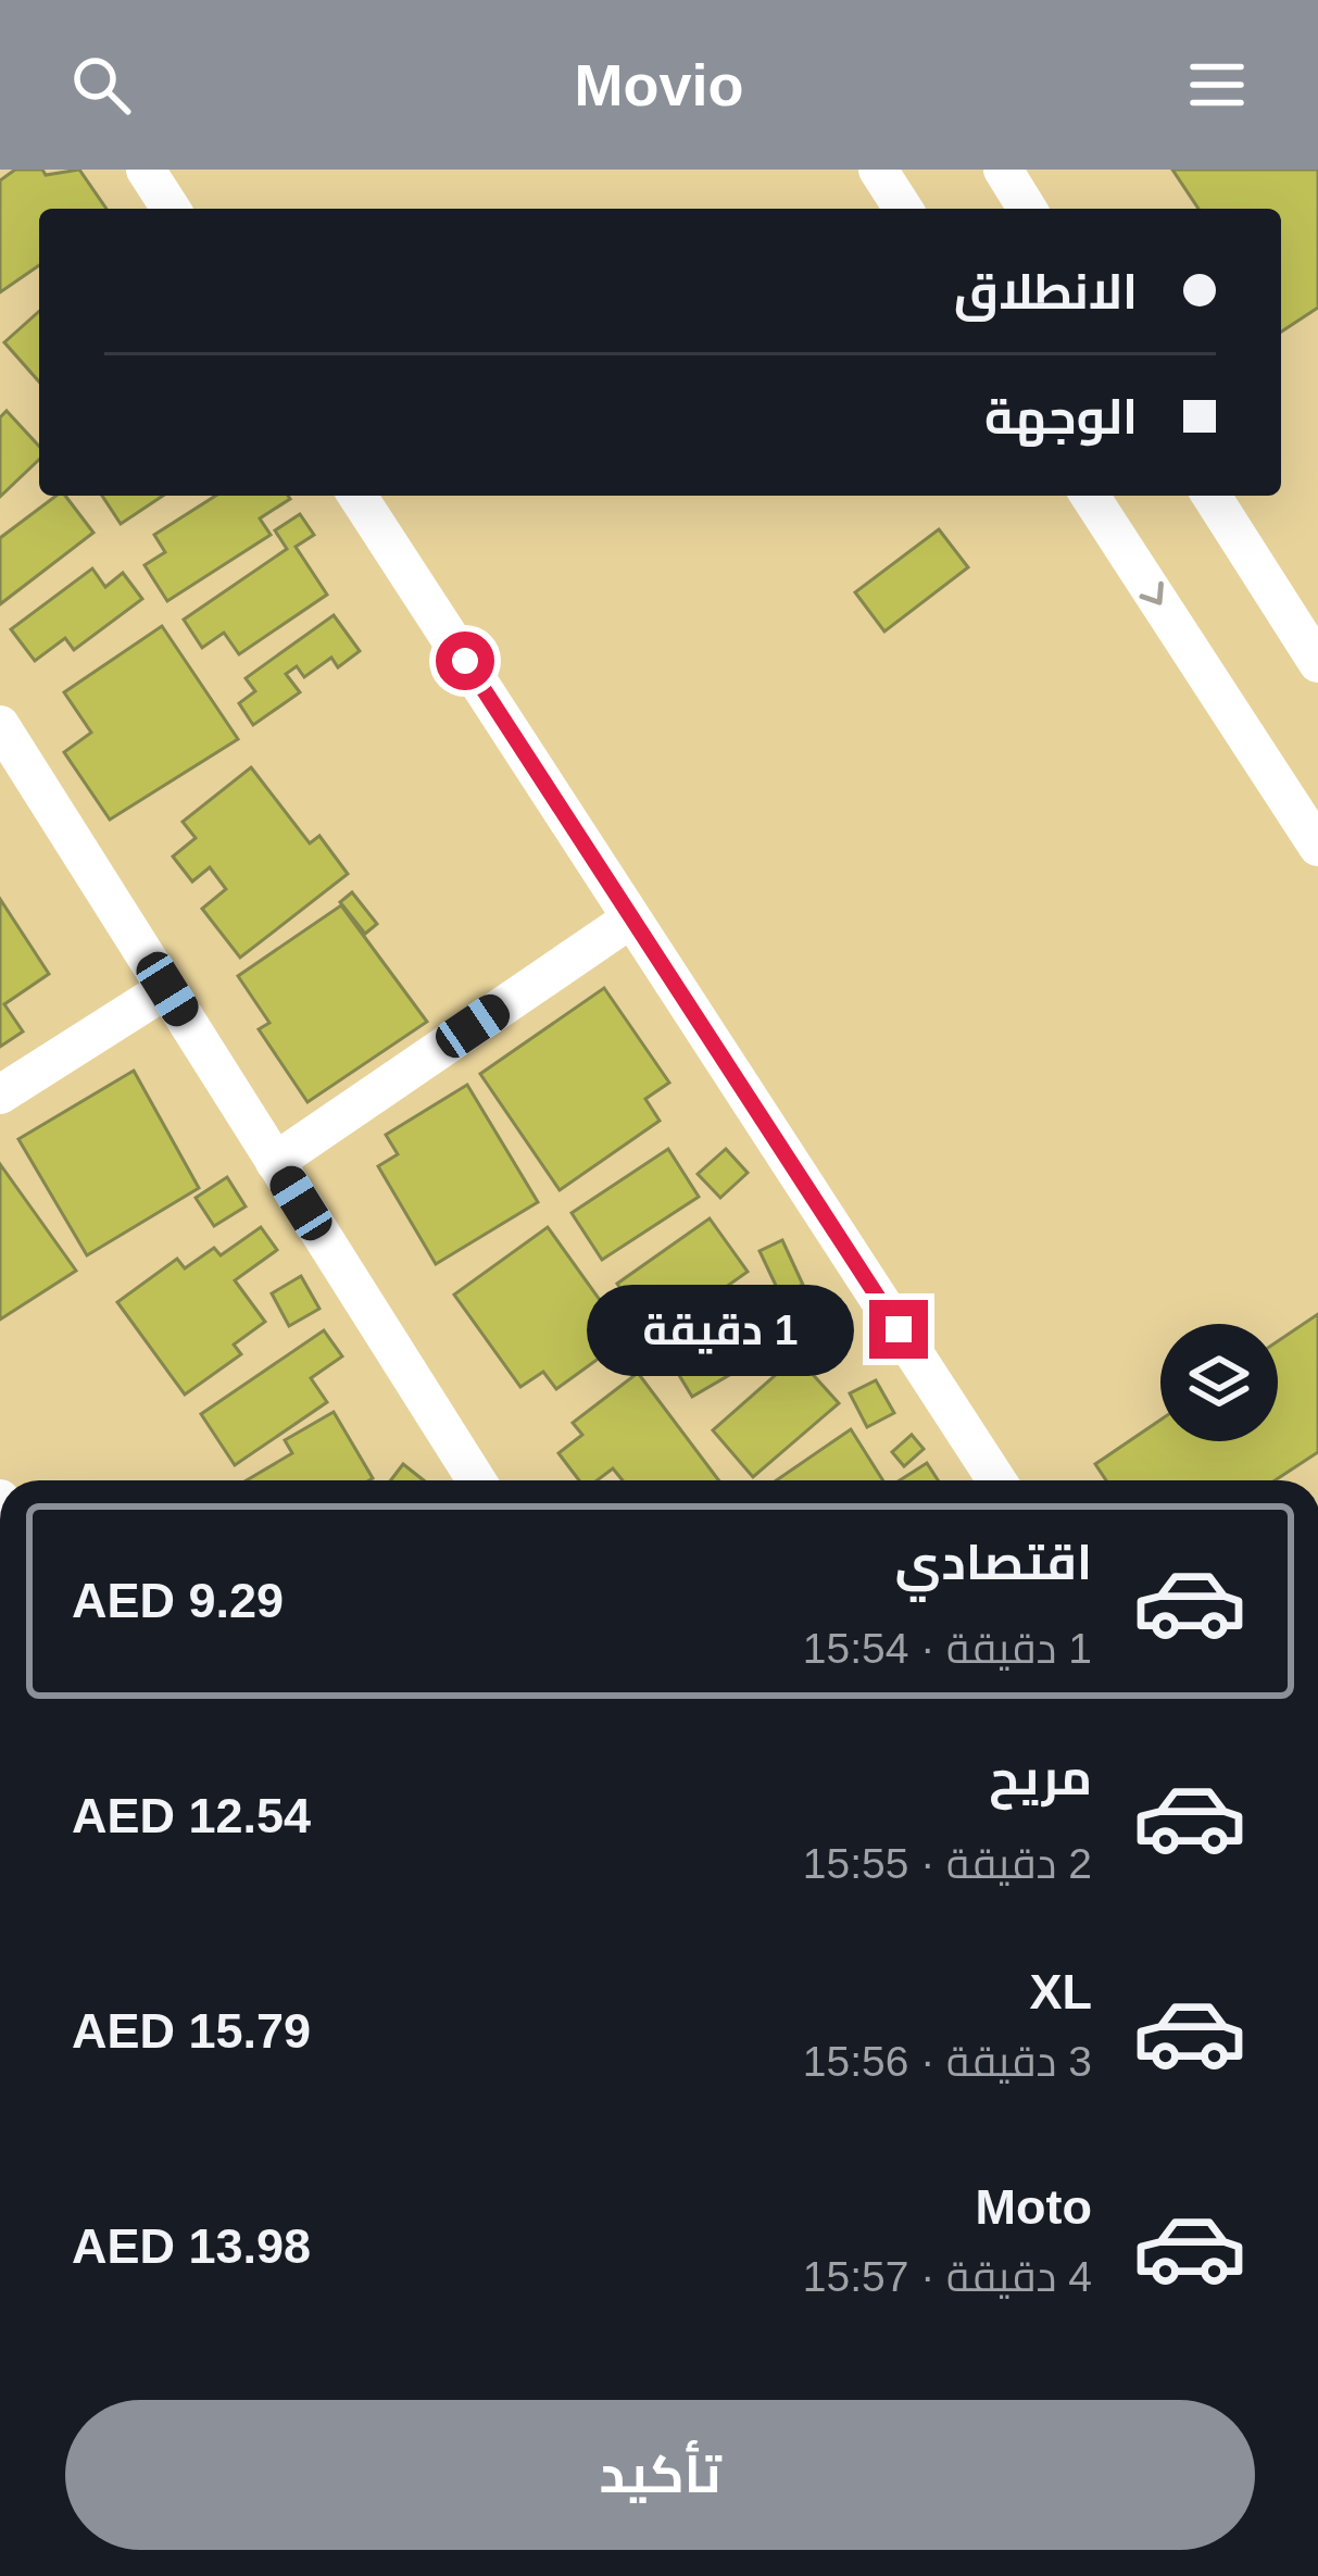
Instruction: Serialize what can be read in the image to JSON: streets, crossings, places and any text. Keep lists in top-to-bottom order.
{
  "page": {
    "header": "Movio",
    "banner": ["الانطلاق", "الوجهة"],
    "bubble": "1 دقيقة",
    "list": [
      {
        "name": "اقتصادي",
        "note": "1 دقيقة · 15:54",
        "value": "AED 9.29"
      },
      {
        "name": "مريح",
        "note": "2 دقيقة · 15:55",
        "value": "AED 12.54"
      },
      {
        "name": "XL",
        "note": "3 دقيقة · 15:56",
        "value": "AED 15.79"
      },
      {
        "name": "Moto",
        "note": "4 دقيقة · 15:57",
        "value": "AED 13.98"
      }
    ],
    "buttons": "تأكيد"
  }
}
